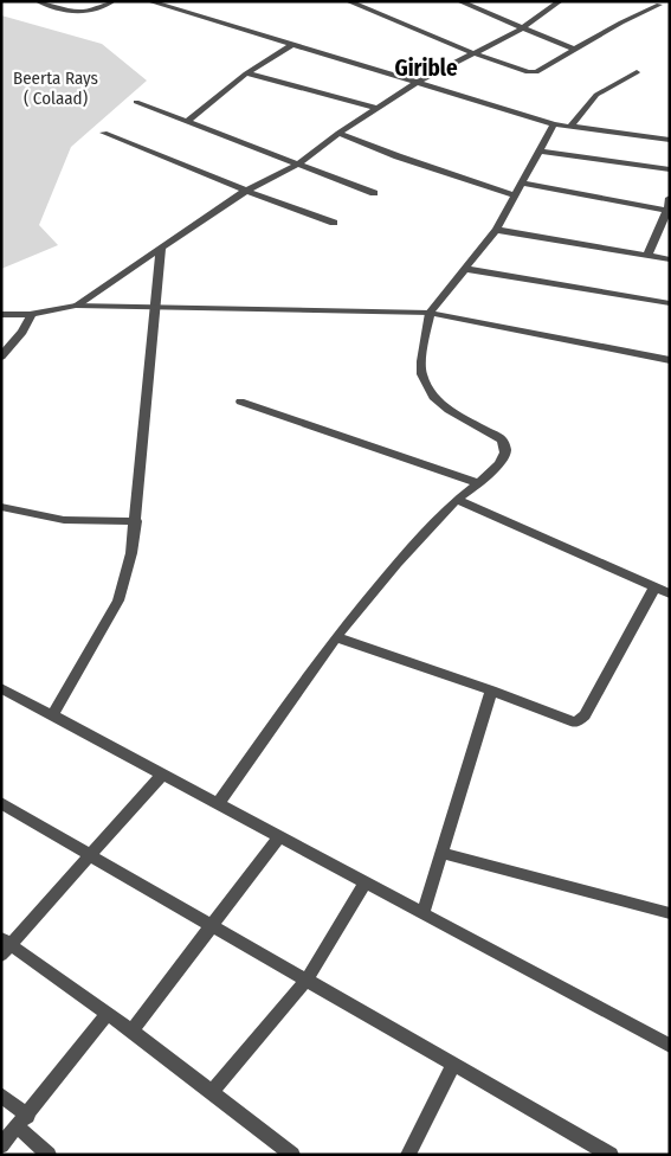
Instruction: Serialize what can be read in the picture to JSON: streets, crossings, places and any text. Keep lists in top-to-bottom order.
{
  "districts": ["Girible"],
  "parks": ["Beerta Rays ( Colaad)"]
}
